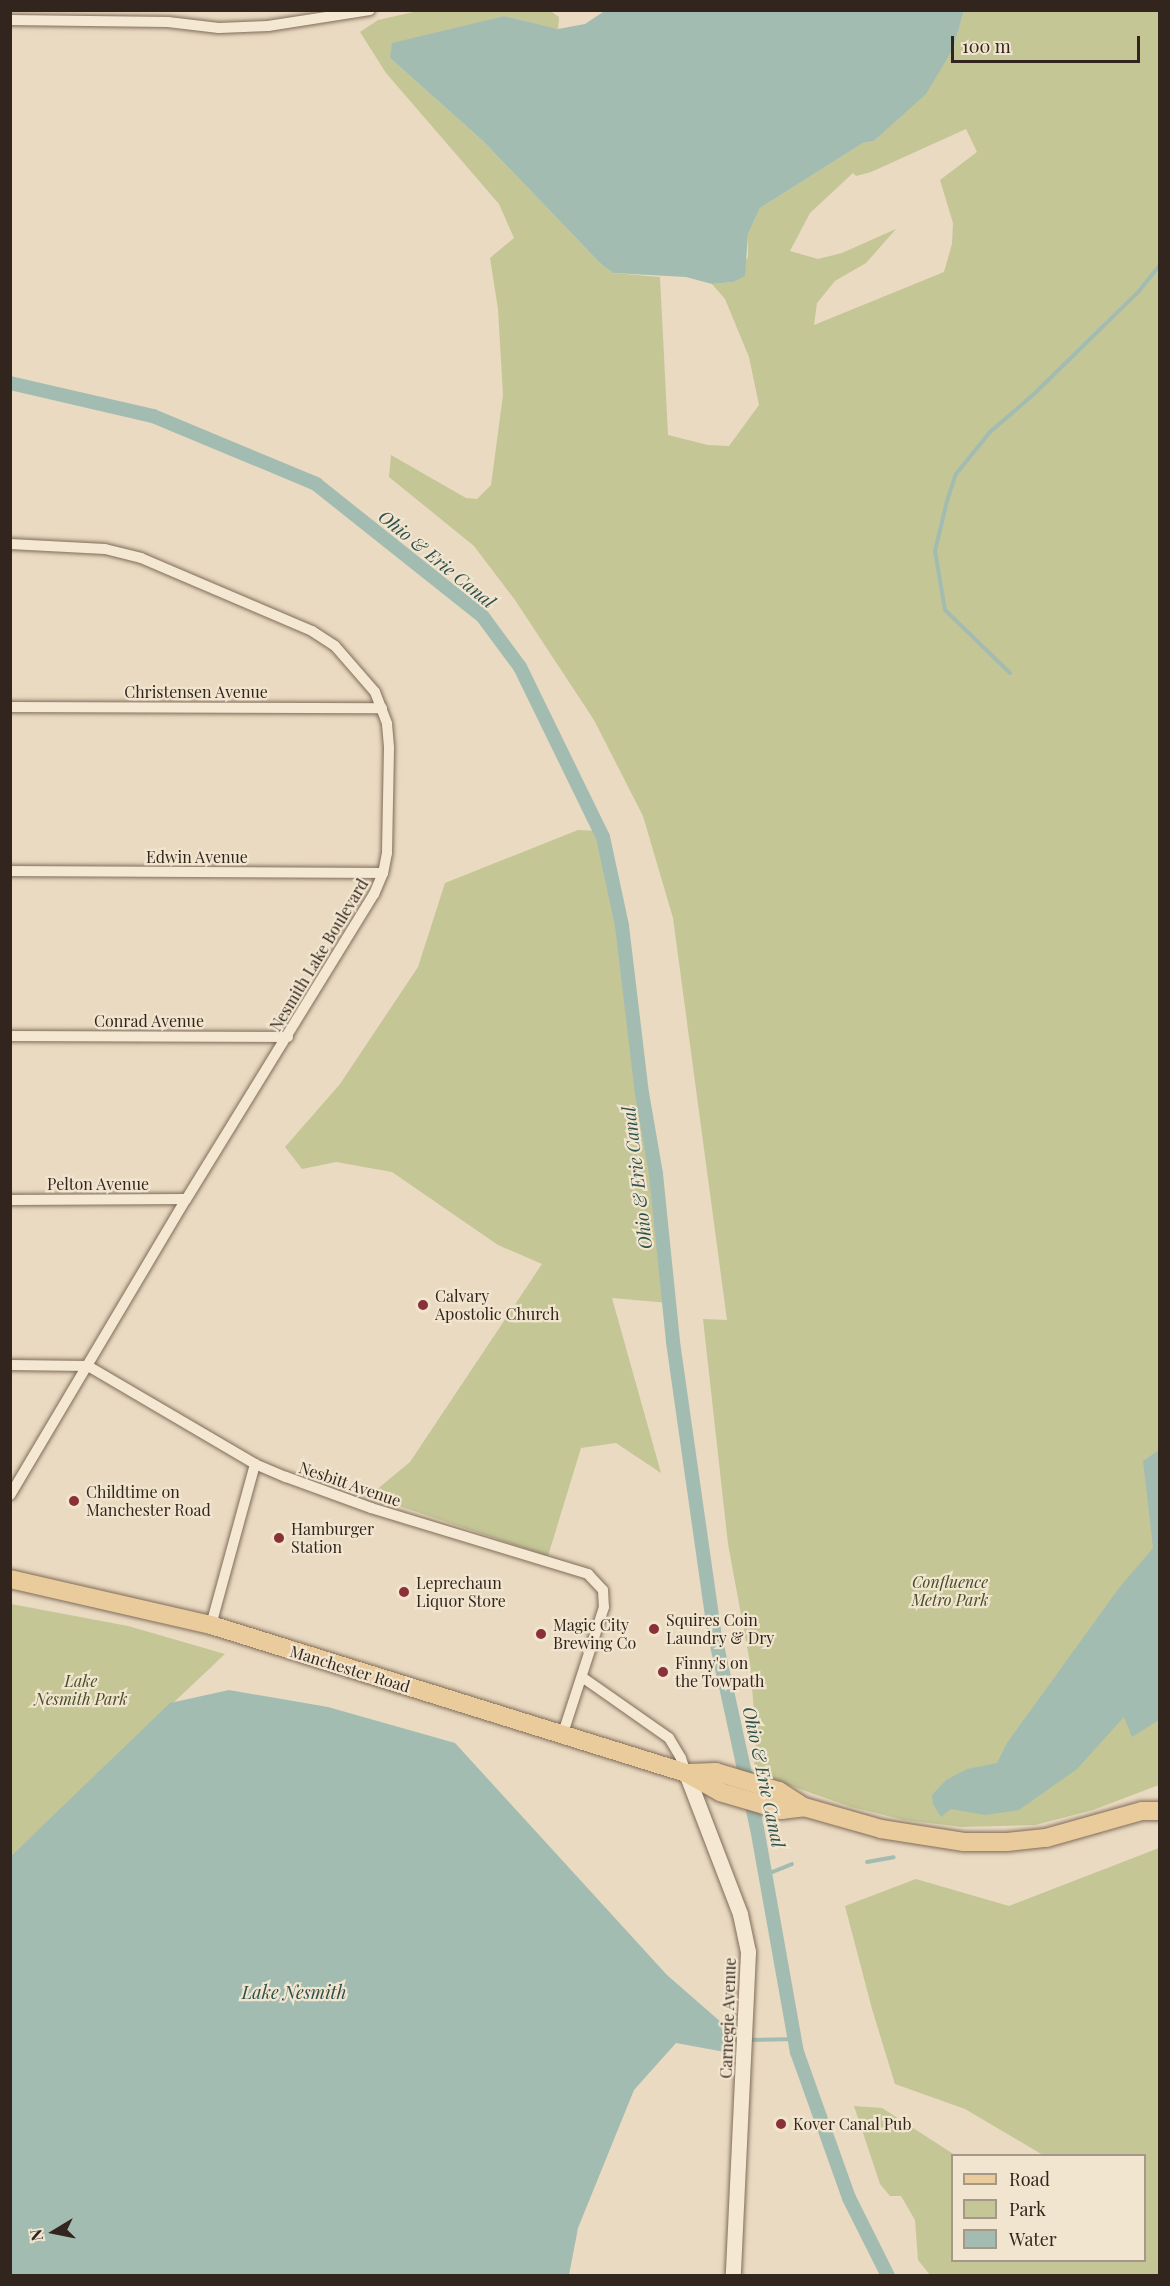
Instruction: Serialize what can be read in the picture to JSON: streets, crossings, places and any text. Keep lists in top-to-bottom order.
{
  "streets": {
    "main road": ["Manchester Road"],
    "street": [
      "Christensen Avenue",
      "Edwin Avenue",
      "Nesmith Lake Boulevard",
      "Conrad Avenue",
      "Pelton Avenue",
      "Nesbitt Avenue",
      "Carnegie Avenue"
    ]
  },
  "crossings": [
    ["Christensen Avenue", "Nesmith Lake Boulevard"],
    ["Edwin Avenue", "Nesmith Lake Boulevard"],
    ["Nesmith Lake Boulevard", "Conrad Avenue"],
    ["Nesmith Lake Boulevard", "Pelton Avenue"],
    ["Nesmith Lake Boulevard", "Nesbitt Avenue"],
    ["Nesbitt Avenue", "Manchester Road"],
    ["Manchester Road", "Carnegie Avenue"]
  ],
  "water": ["Ohio & Erie Canal", "Lake Nesmith"],
  "parks": ["Confluence Metro Park", "Lake Nesmith Park"],
  "places": [
    "Calvary Apostolic Church",
    "Childtime on Manchester Road",
    "Hamburger Station",
    "Leprechaun Liquor Store",
    "Squires Coin Laundry & Dry",
    "Magic City Brewing Co",
    "Finny's on the Towpath",
    "Kover Canal Pub"
  ],
  "legend": ["Road", "Park", "Water"],
  "scale_bar": "100 m",
  "north": "left"
}
